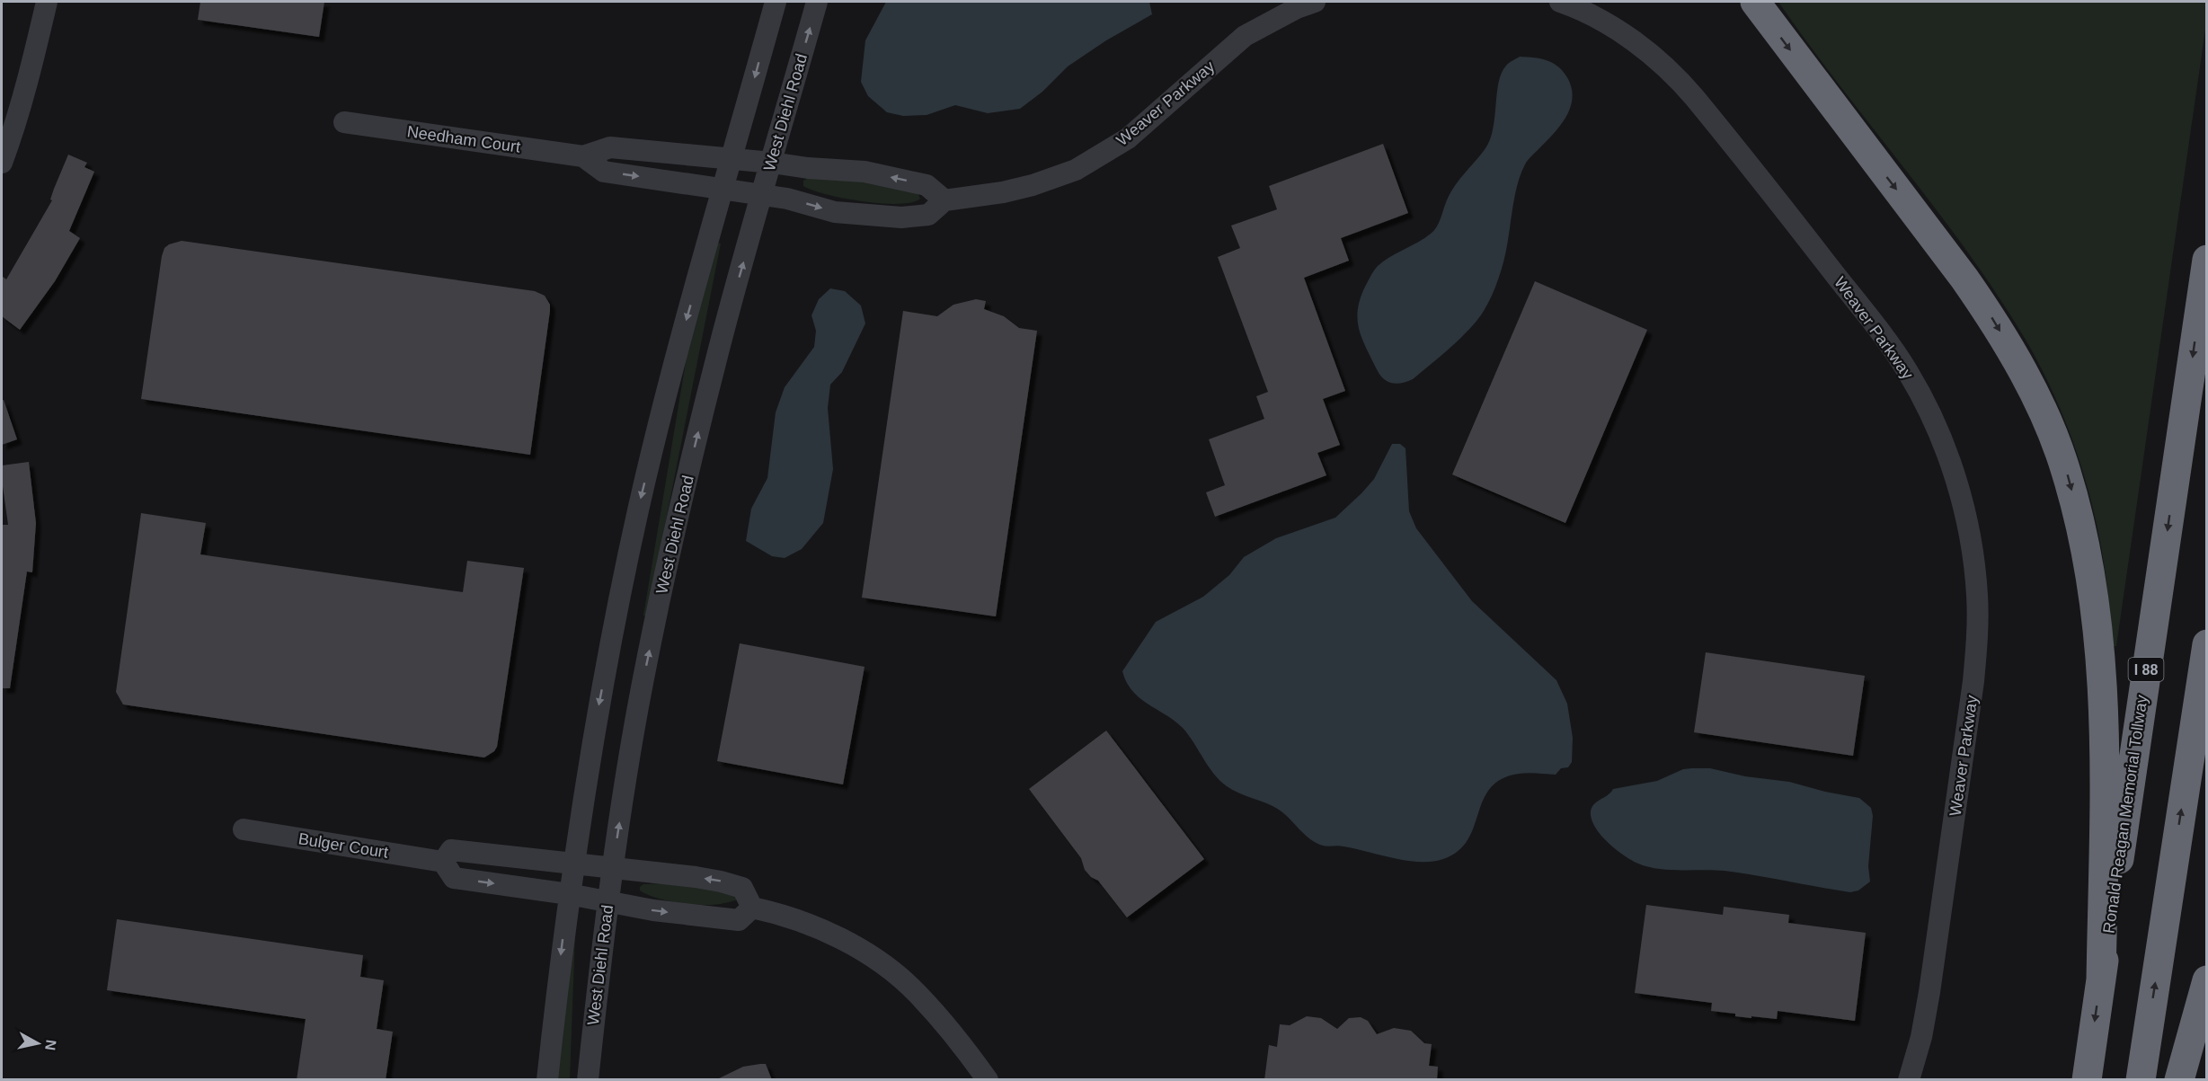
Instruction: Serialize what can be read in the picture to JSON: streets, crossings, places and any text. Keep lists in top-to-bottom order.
{
  "streets": {
    "highway": ["I 88", "Ronald Reagan Memorial Tollway"],
    "street": [
      "Weaver Parkway",
      "West Diehl Road",
      "Needham Court",
      "Bulger Court"
    ]
  },
  "crossings": [
    ["Weaver Parkway", "West Diehl Road"],
    ["Weaver Parkway", "Needham Court"],
    ["West Diehl Road", "Needham Court"]
  ],
  "north": "right"
}
